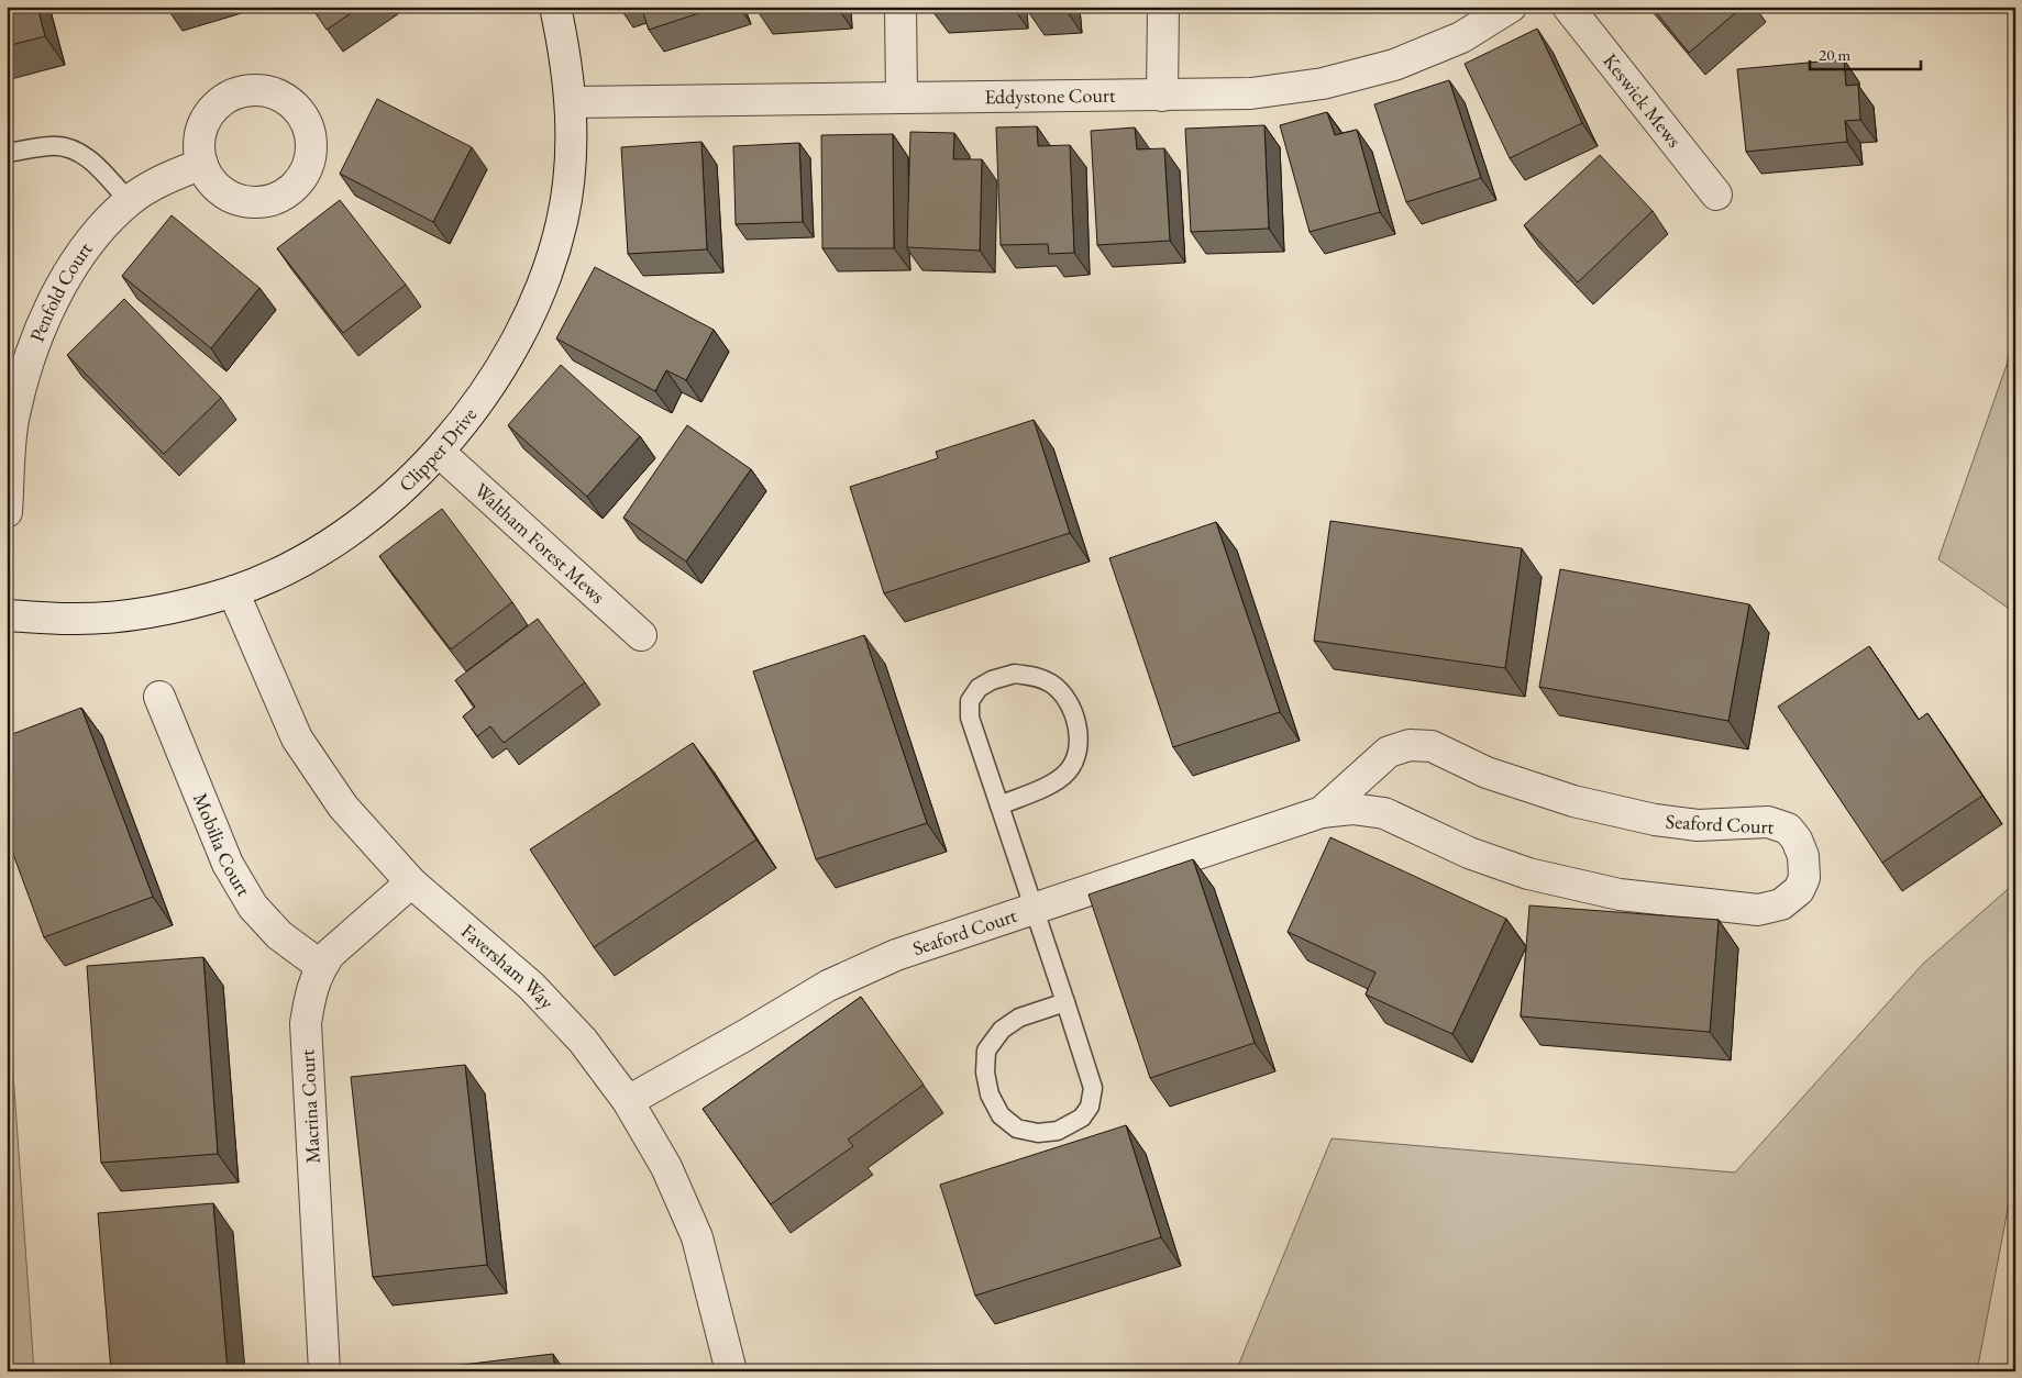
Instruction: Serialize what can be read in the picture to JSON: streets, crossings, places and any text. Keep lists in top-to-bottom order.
{
  "streets": {
    "street": [
      "Eddystone Court",
      "Keswick Mews",
      "Penfold Court",
      "Clipper Drive",
      "Waltham Forest Mews",
      "Seaford Court",
      "Mobilia Court",
      "Faversham Way",
      "Macrina Court"
    ]
  },
  "crossings": [
    ["Eddystone Court", "Clipper Drive"],
    ["Clipper Drive", "Waltham Forest Mews"],
    ["Clipper Drive", "Faversham Way"],
    ["Seaford Court", "Faversham Way"],
    ["Mobilia Court", "Macrina Court"],
    ["Faversham Way", "Macrina Court"]
  ],
  "scale_bar": "20 m"
}
